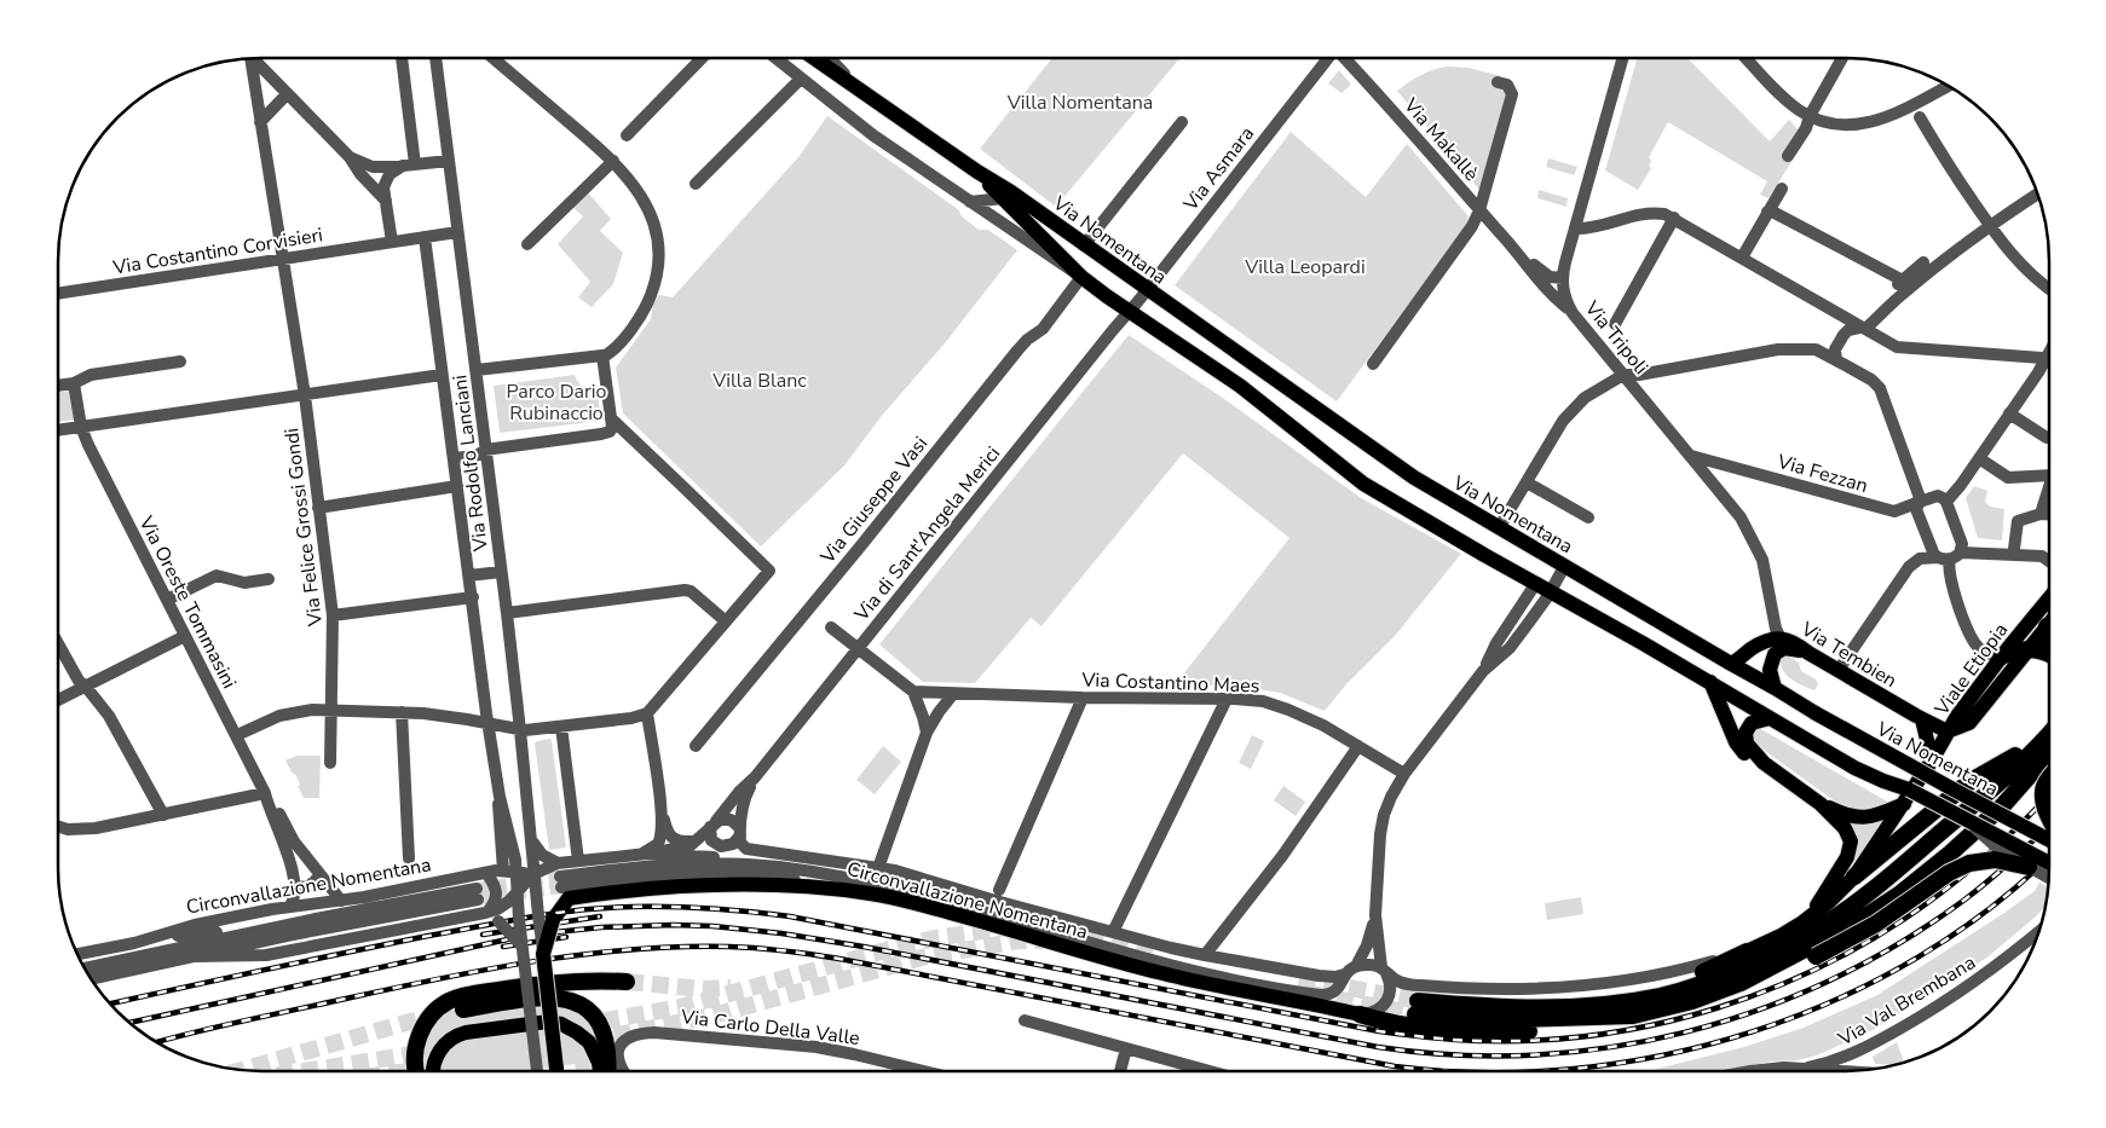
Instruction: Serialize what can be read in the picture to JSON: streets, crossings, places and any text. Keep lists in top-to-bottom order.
{
  "streets": {
    "main road": [
      "Via Nomentana",
      "Via Tembien",
      "Viale Etiopia",
      "Circonvallazione Nomentana"
    ],
    "street": [
      "Via Makallè",
      "Via Asmara",
      "Via Costantino Corvisieri",
      "Via Tripoli",
      "Via Rodolfo Lanciani",
      "Via Fezzan",
      "Via Giuseppe Vasi",
      "Via Felice Grossi Gondi",
      "Via di Sant'Angela Merici",
      "Via Oreste Tommasini",
      "Via Costantino Maes",
      "Via Val Brembana",
      "Via Carlo Della Valle"
    ]
  },
  "crossings": [
    ["Via Makallè", "Via Tripoli"],
    ["Via Asmara", "Via Nomentana"],
    ["Via Asmara", "Via di Sant'Angela Merici"],
    ["Via Nomentana", "Via Giuseppe Vasi"],
    ["Via Nomentana", "Via di Sant'Angela Merici"],
    ["Via Costantino Corvisieri", "Via Rodolfo Lanciani"],
    ["Via Costantino Corvisieri", "Via Felice Grossi Gondi"],
    ["Via Tripoli", "Via Fezzan"],
    ["Via Tripoli", "Via Tembien"],
    ["Via Rodolfo Lanciani", "Circonvallazione Nomentana"],
    ["Via di Sant'Angela Merici", "Circonvallazione Nomentana"],
    ["Via Tembien", "Viale Etiopia"]
  ],
  "parks": [
    "Villa Nomentana",
    "Villa Leopardi",
    "Villa Blanc",
    "Parco Dario Rubinaccio"
  ]
}
